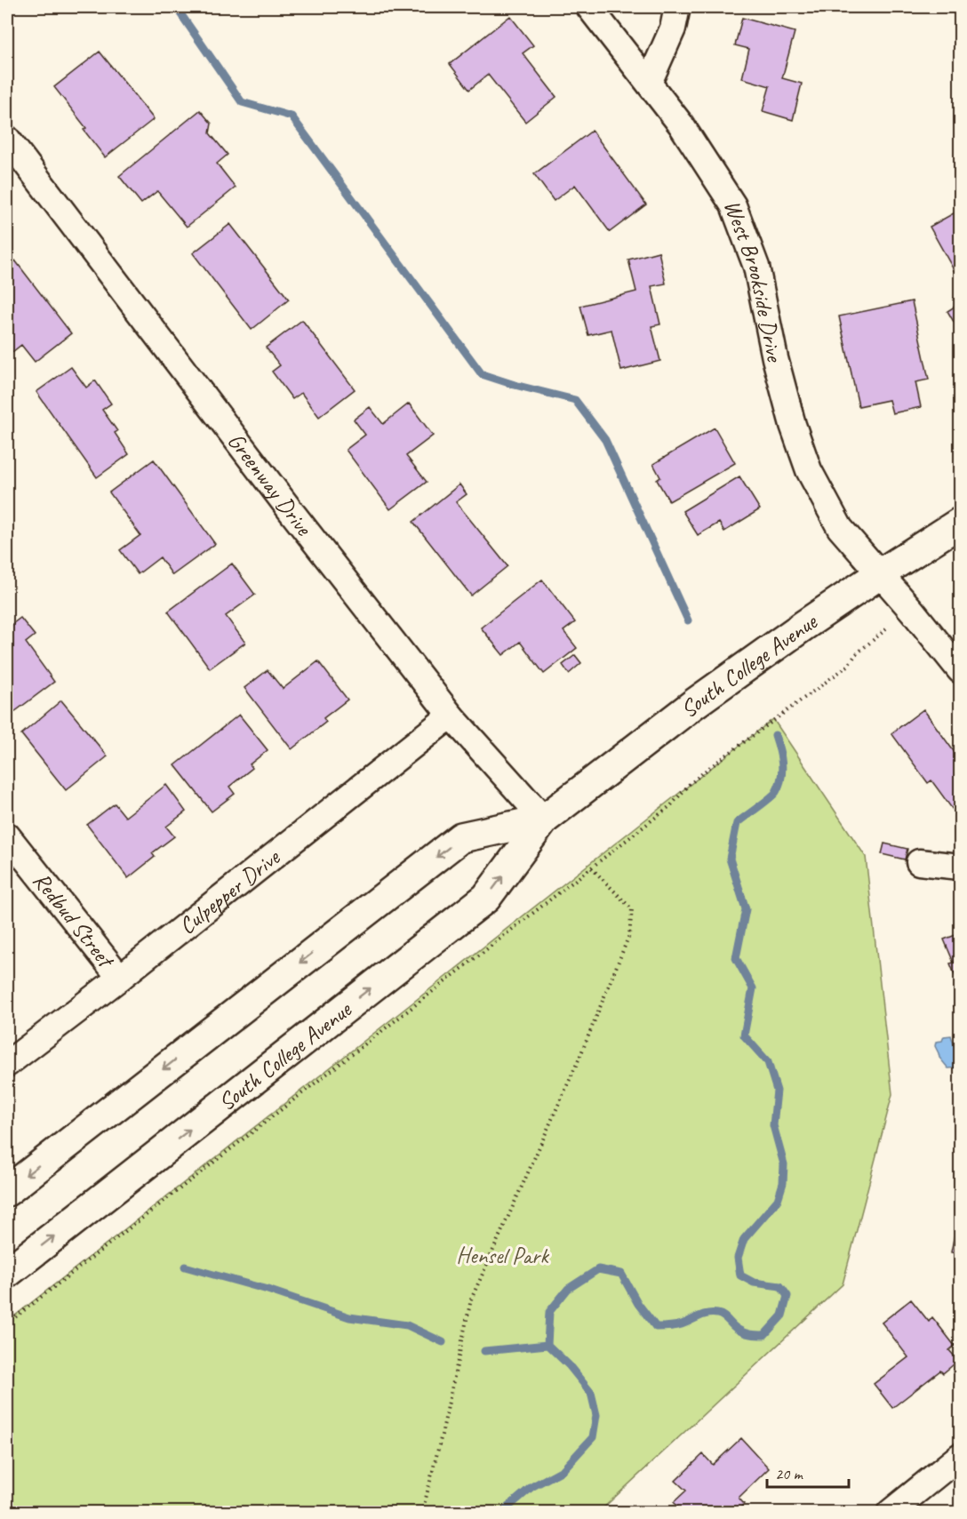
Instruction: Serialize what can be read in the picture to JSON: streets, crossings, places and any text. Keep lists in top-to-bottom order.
{
  "streets": {
    "main road": ["South College Avenue"],
    "street": [
      "West Brookside Drive",
      "Greenway Drive",
      "Culpepper Drive",
      "Redbud Street"
    ]
  },
  "crossings": [
    ["West Brookside Drive", "South College Avenue"],
    ["Greenway Drive", "South College Avenue"],
    ["Greenway Drive", "Culpepper Drive"],
    ["Culpepper Drive", "Redbud Street"]
  ],
  "parks": ["Hensel Park"],
  "scale_bar": "20 m"
}
